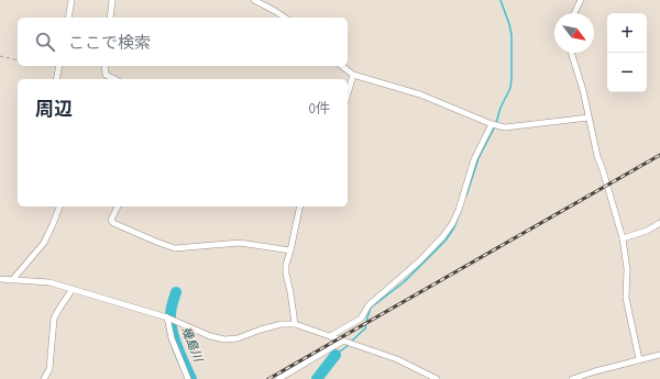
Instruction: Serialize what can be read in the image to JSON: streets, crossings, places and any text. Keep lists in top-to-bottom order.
{
  "water": ["幾島川"],
  "north": "bottom right",
  "page": {
    "map_buttons": ["+", "−"],
    "search": "ここで検索",
    "heading": ["周辺", "0件"]
  }
}
